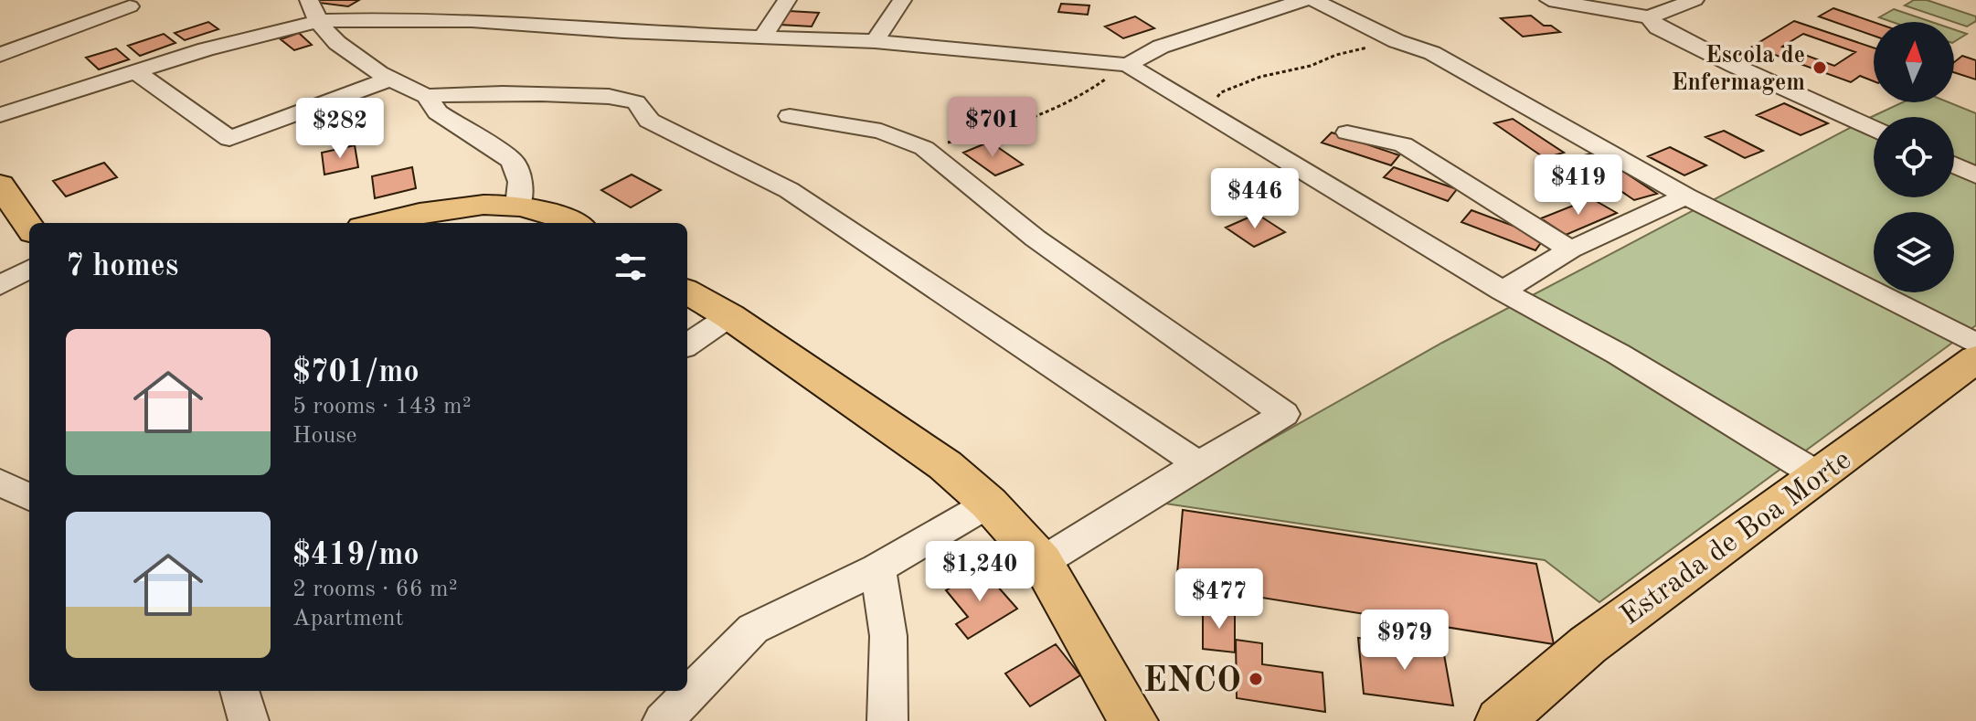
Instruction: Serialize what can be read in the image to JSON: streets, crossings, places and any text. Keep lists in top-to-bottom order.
{
  "streets": {
    "main road": ["Estrada de Boa Morte"]
  },
  "places": ["Escola de Enfermagem", "ENCO"],
  "north": "top",
  "page": {
    "price": [
      "$701",
      "$282",
      "$419",
      "$446",
      "$1,240",
      "$477",
      "$979"
    ],
    "heading": "7 homes",
    "list": [
      {
        "name": "$701/mo",
        "note": "5 rooms · 143 m² · House"
      },
      {
        "name": "$419/mo",
        "note": "2 rooms · 66 m² · Apartment"
      }
    ]
  }
}
